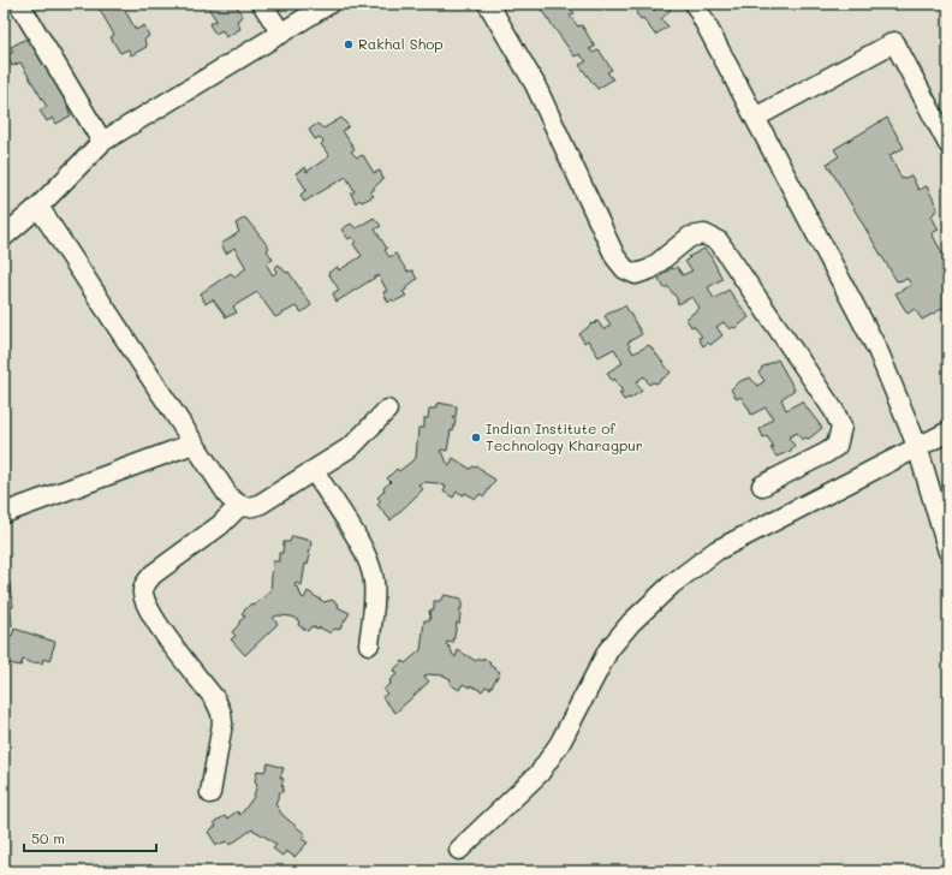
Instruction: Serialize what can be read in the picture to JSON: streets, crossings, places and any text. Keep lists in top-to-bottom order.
{
  "places": ["Rakhal Shop", "Indian Institute of Technology Kharagpur"],
  "scale_bar": "50 m"
}
